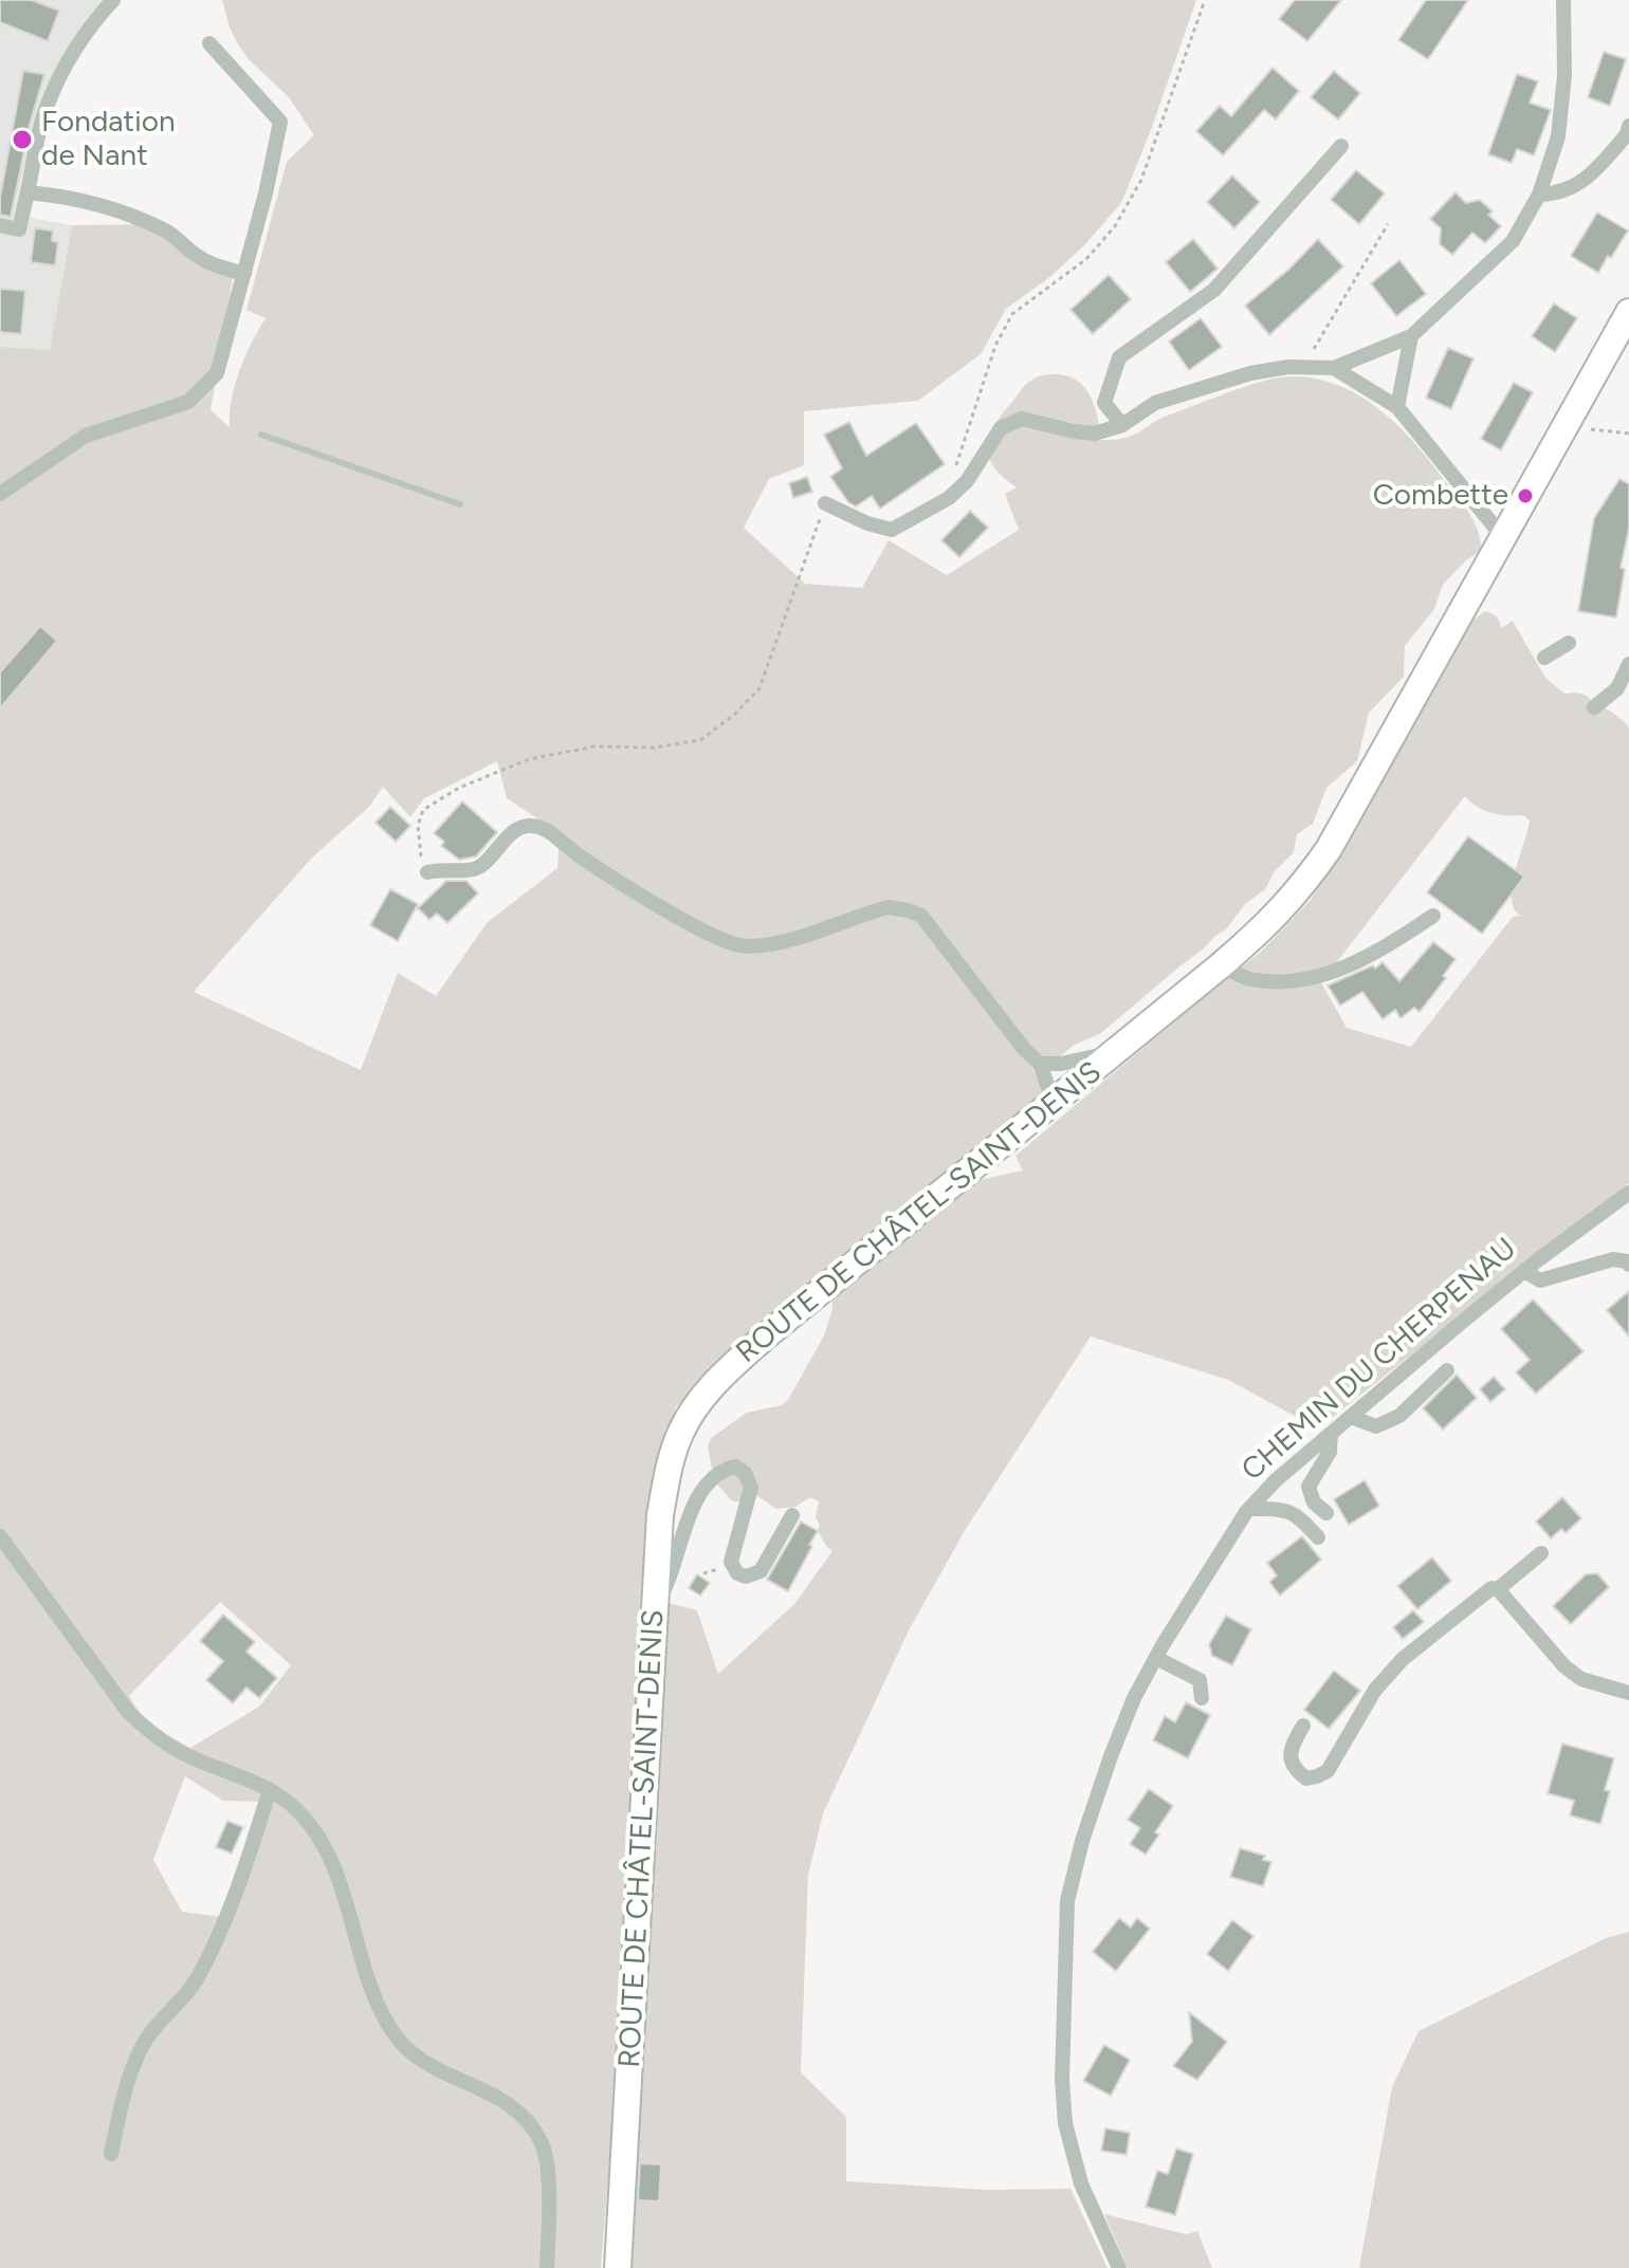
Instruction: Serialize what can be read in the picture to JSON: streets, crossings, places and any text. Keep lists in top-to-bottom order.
{
  "streets": {
    "main road": ["ROUTE DE CHÂTEL-SAINT-DENIS"],
    "street": ["CHEMIN DU CHERPENAU"]
  },
  "places": ["Fondation de Nant", "Combette"]
}
